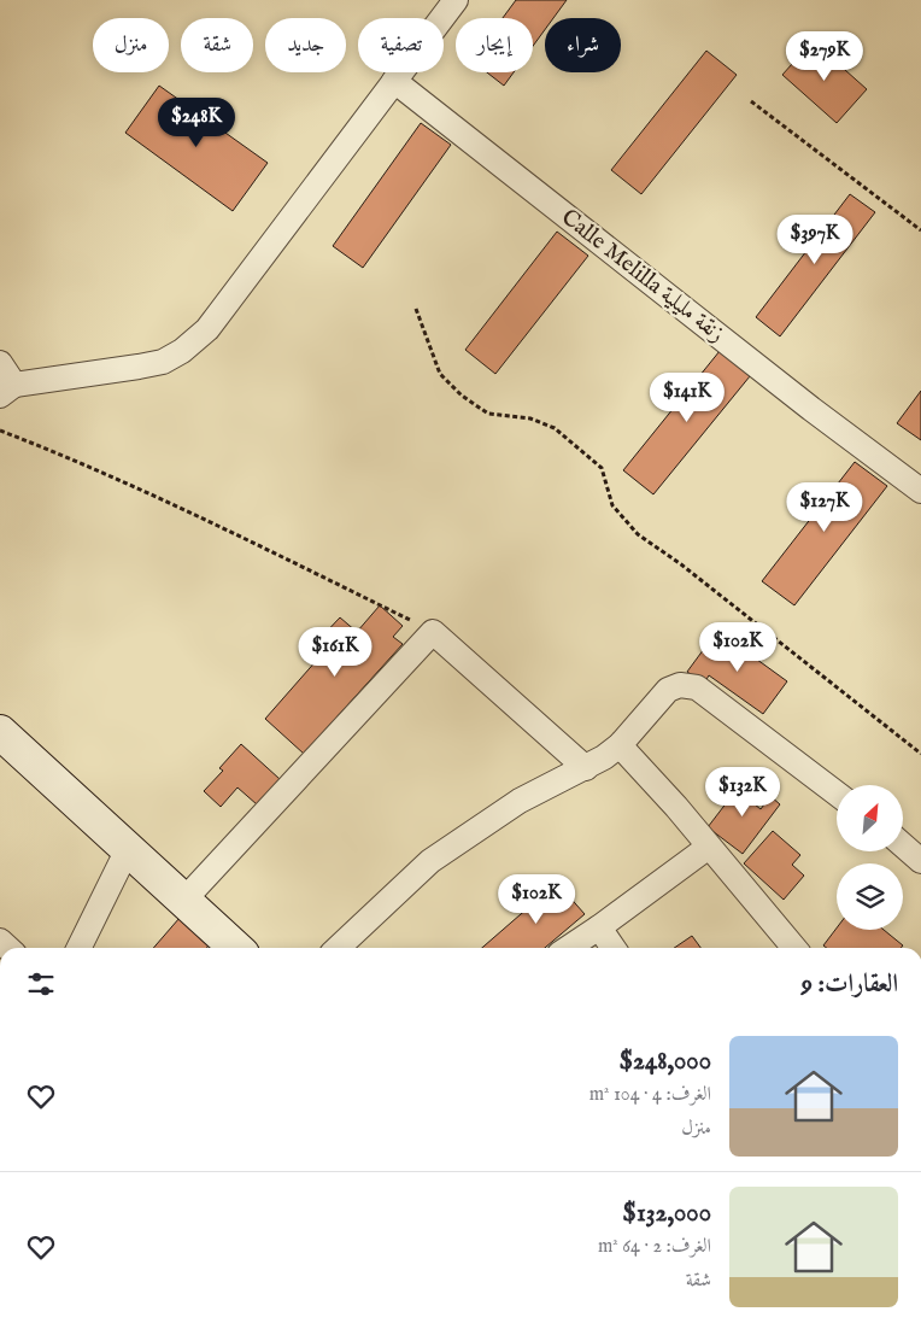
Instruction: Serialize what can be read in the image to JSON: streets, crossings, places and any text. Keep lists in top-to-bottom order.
{
  "streets": {
    "street": ["Calle Melilla زنقة مليلية"]
  },
  "north": "top right",
  "page": {
    "chip": [
      "شراء",
      "إيجار",
      "تصفية",
      "جديد",
      "شقة",
      "منزل"
    ],
    "price": [
      "$279K",
      "$248K",
      "$397K",
      "$141K",
      "$127K",
      "$102K",
      "$161K",
      "$132K",
      "$102K"
    ],
    "heading": "العقارات: 9",
    "list": [
      {
        "name": "$248,000",
        "note": "الغرف: 4 · 104 m² · منزل"
      },
      {
        "name": "$132,000",
        "note": "الغرف: 2 · 64 m² · شقة"
      }
    ]
  }
}
